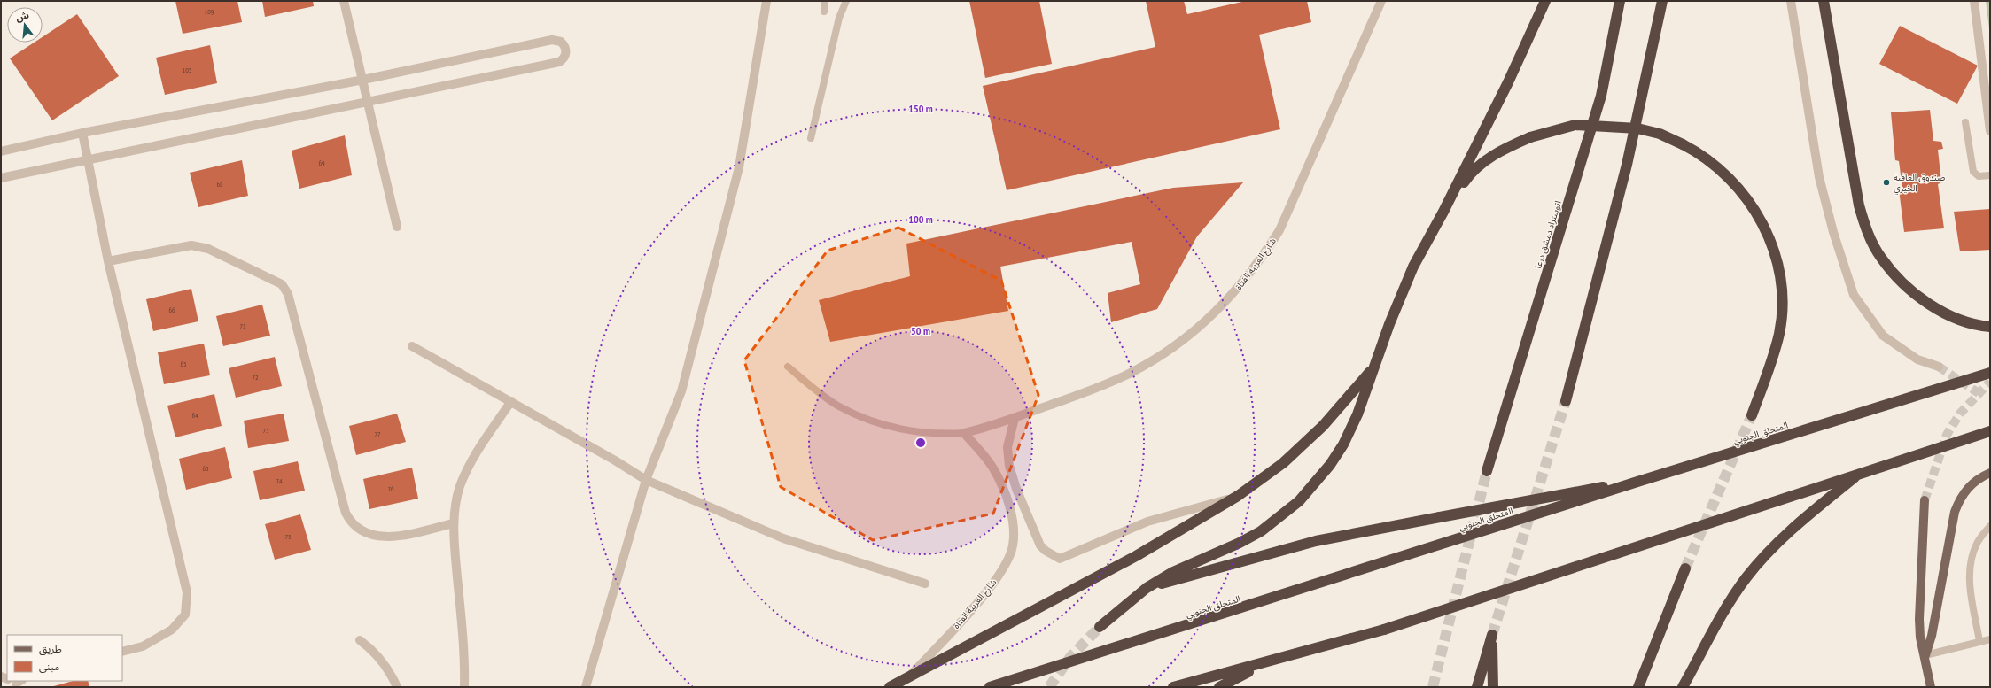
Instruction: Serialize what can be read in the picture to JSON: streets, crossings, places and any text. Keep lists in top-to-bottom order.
{
  "streets": {
    "highway": ["اتوستراد دمشق درعا", "المتحلق الجنوبي"],
    "street": ["شارع العربية الفتاة"]
  },
  "places": ["صندوق العافية الخيري"],
  "house_numbers": [
    "109",
    "105",
    "69",
    "68",
    "66",
    "71",
    "65",
    "72",
    "64",
    "73",
    "77",
    "63",
    "74",
    "76",
    "75"
  ],
  "legend": ["طريق", "مبنى"],
  "north": "top",
  "rings": ["150 m", "100 m", "50 m"]
}
